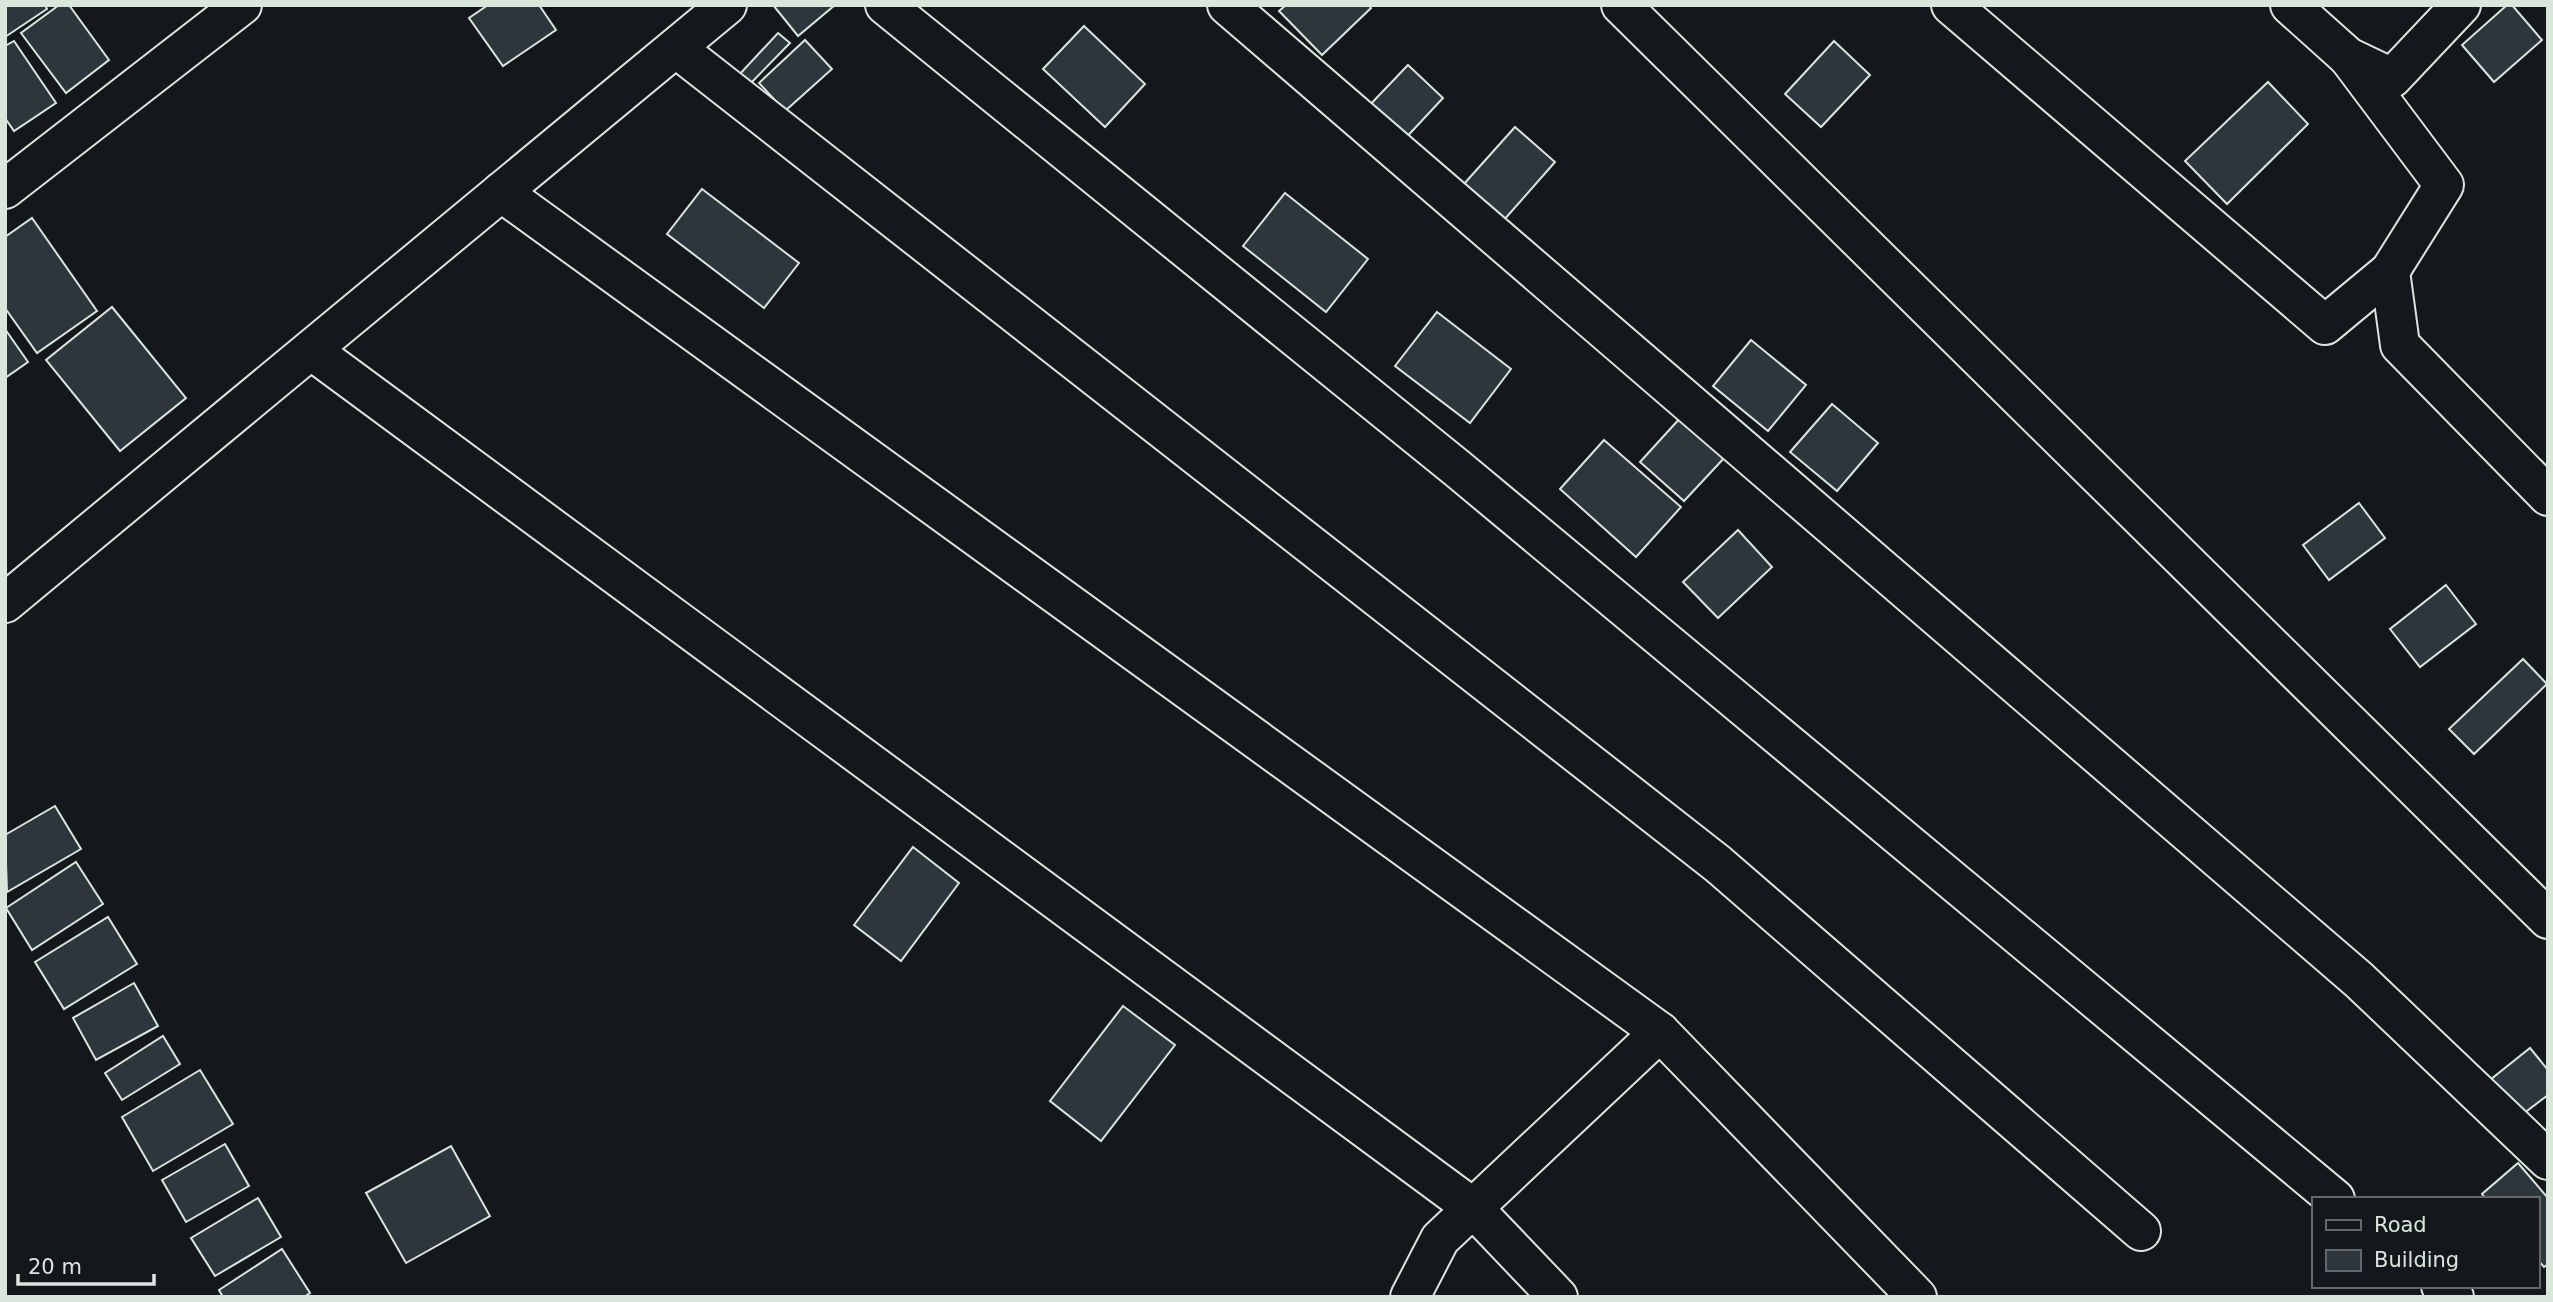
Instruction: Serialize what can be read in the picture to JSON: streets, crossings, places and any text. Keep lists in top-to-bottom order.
{
  "legend": ["Road", "Building"],
  "scale_bar": "20 m"
}
